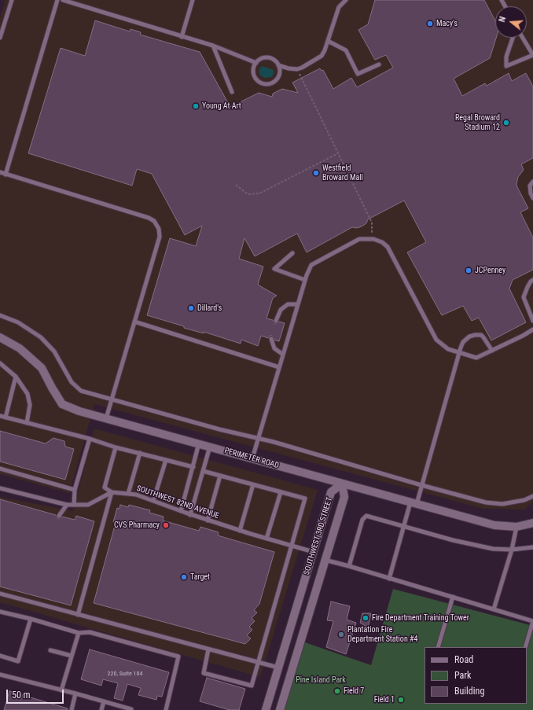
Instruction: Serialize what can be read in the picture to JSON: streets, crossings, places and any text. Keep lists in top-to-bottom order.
{
  "streets": {
    "street": ["PERIMETER ROAD", "SOUTHWEST 3RD STREET"],
    "lane": ["SOUTHWEST 82ND AVENUE"]
  },
  "crossings": [
    ["PERIMETER ROAD", "SOUTHWEST 3RD STREET"],
    ["SOUTHWEST 82ND AVENUE", "SOUTHWEST 3RD STREET"]
  ],
  "parks": ["Pine Island Park"],
  "places": [
    "Macy's",
    "Young At Art",
    "Regal Broward Stadium 12",
    "Westfield Broward Mall",
    "JCPenney",
    "Dillard's",
    "CVS Pharmacy",
    "Target",
    "Fire Department Training Tower",
    "Plantation Fire Department Station #4",
    "Field 7",
    "Field 1"
  ],
  "house_numbers": ["220, Suite 104"],
  "legend": ["Road", "Park", "Building"],
  "scale_bar": "50 m",
  "north": "left"
}
